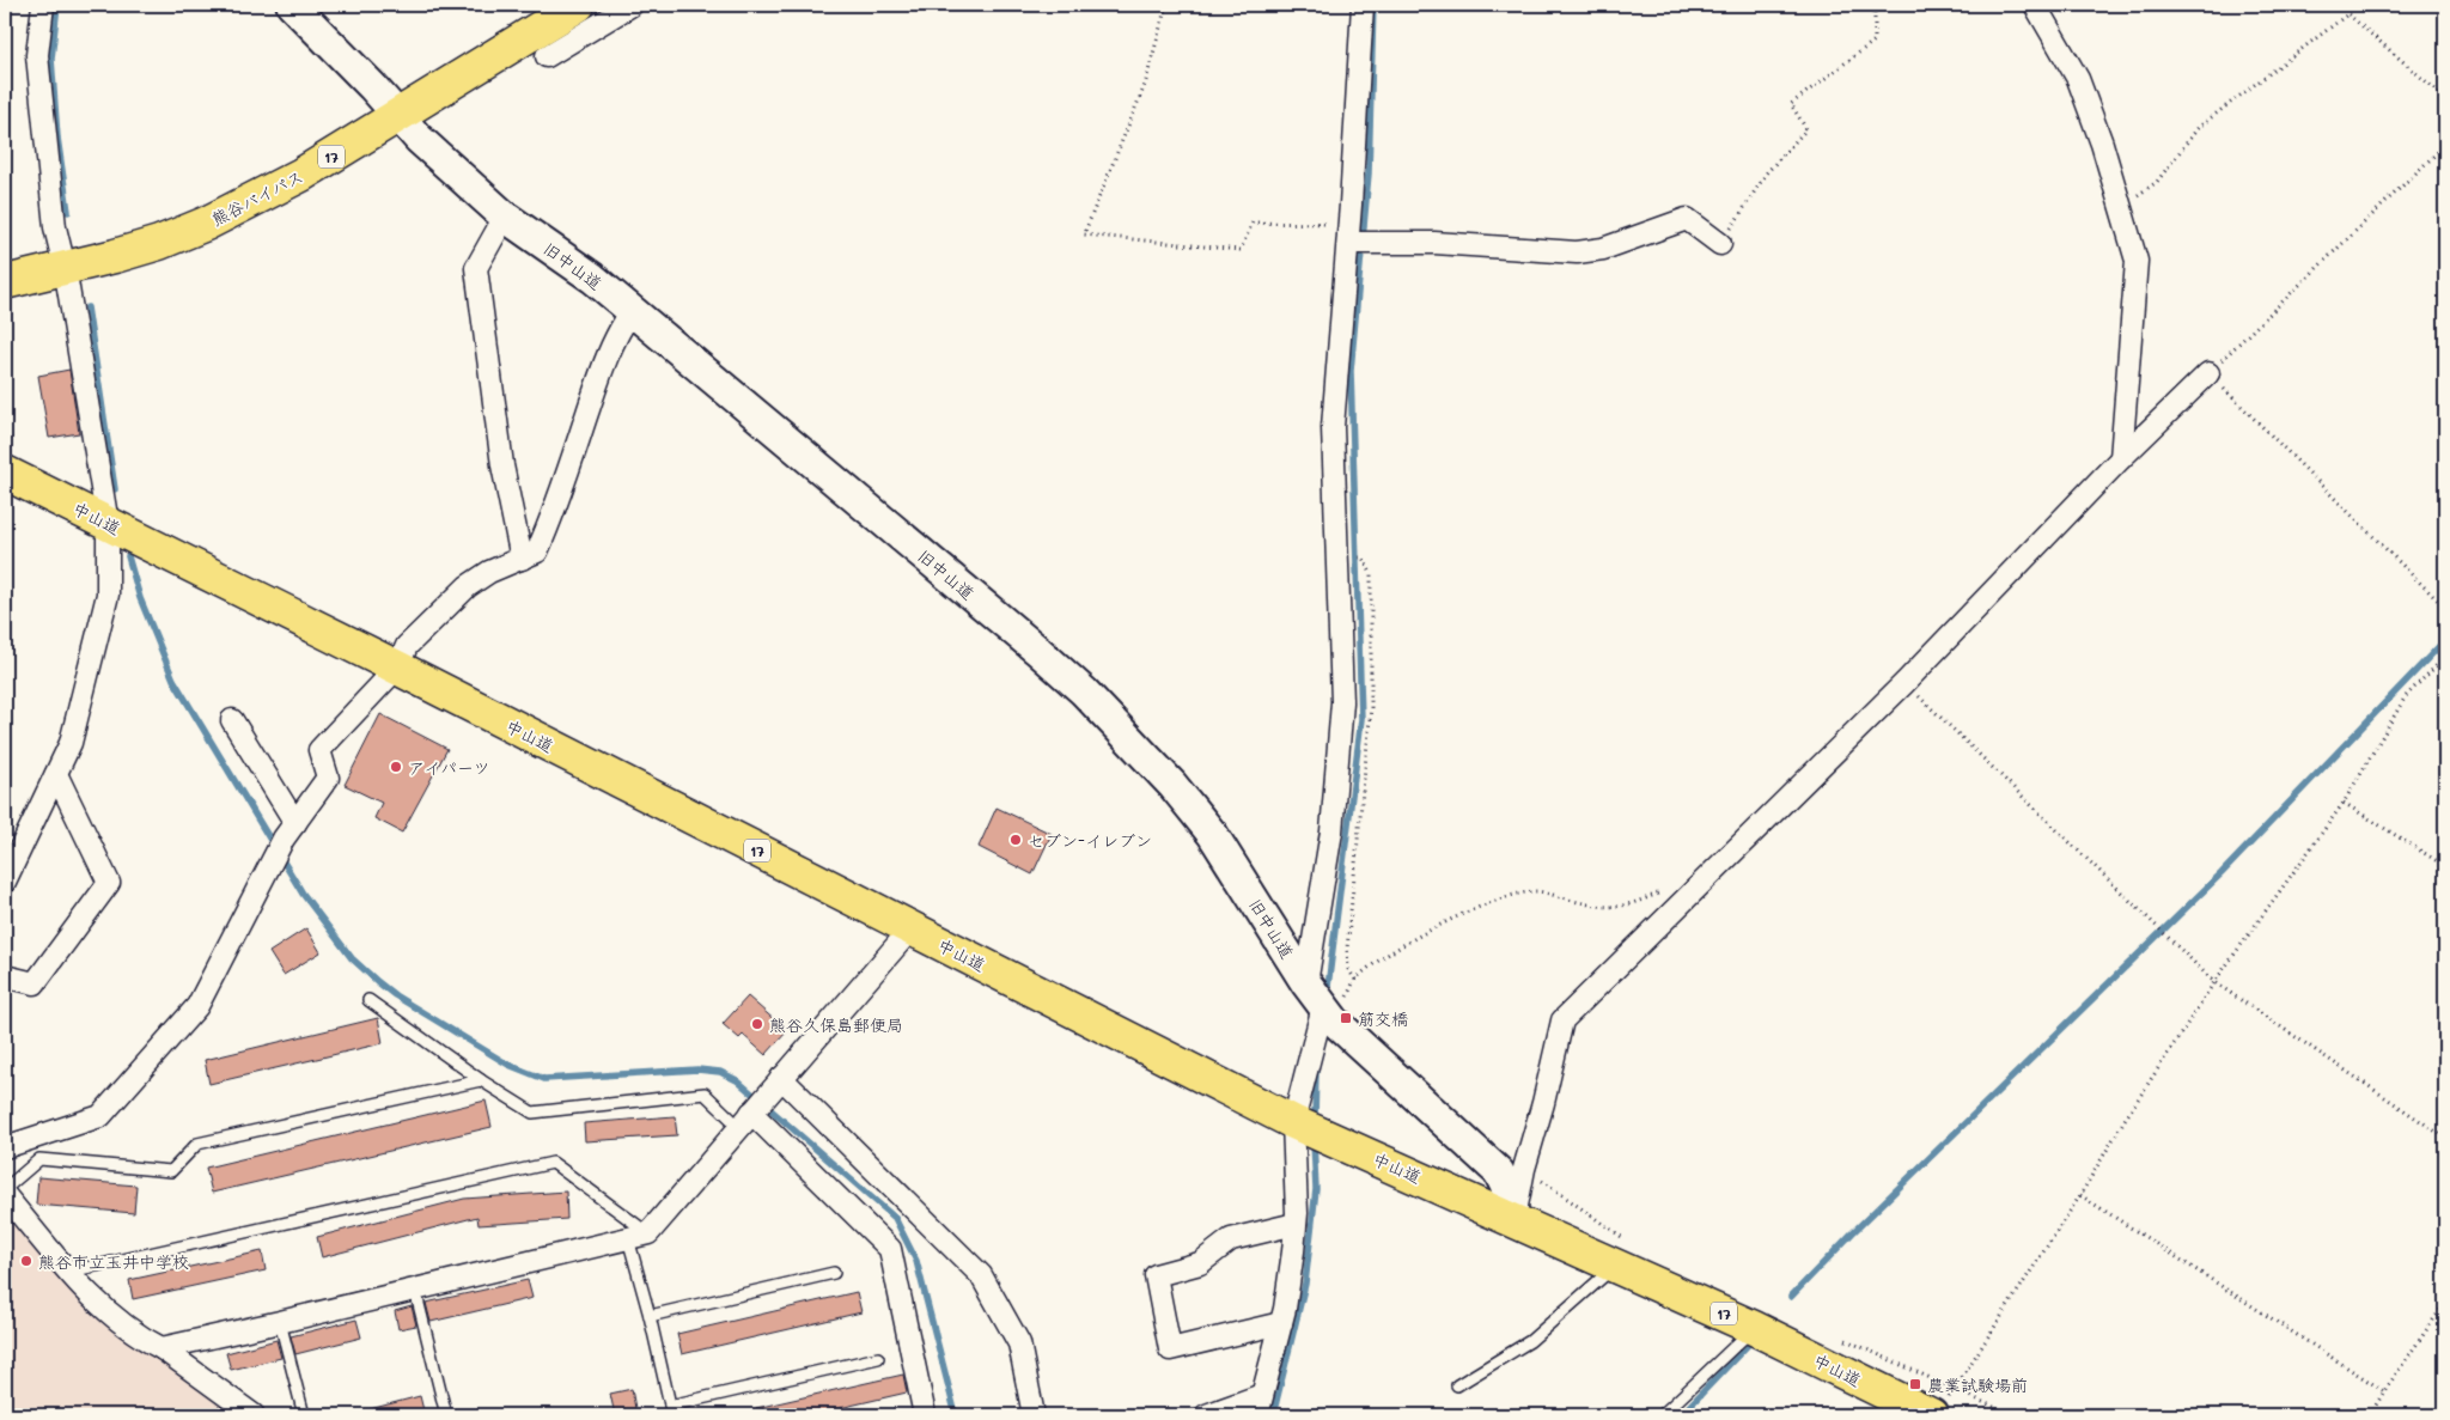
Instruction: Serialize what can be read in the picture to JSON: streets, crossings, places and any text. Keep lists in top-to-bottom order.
{
  "streets": {
    "highway": ["17", "熊谷バイパス", "中山道"],
    "main road": ["旧中山道"]
  },
  "crossings": [
    ["熊谷バイパス", "旧中山道"],
    ["旧中山道", "中山道"]
  ],
  "places": {
    "other": [
      "アイパーツ",
      "セブン-イレブン",
      "熊谷久保島郵便局",
      "熊谷市立玉井中学校"
    ],
    "transit": ["筋交橋", "農業試験場前"]
  }
}
